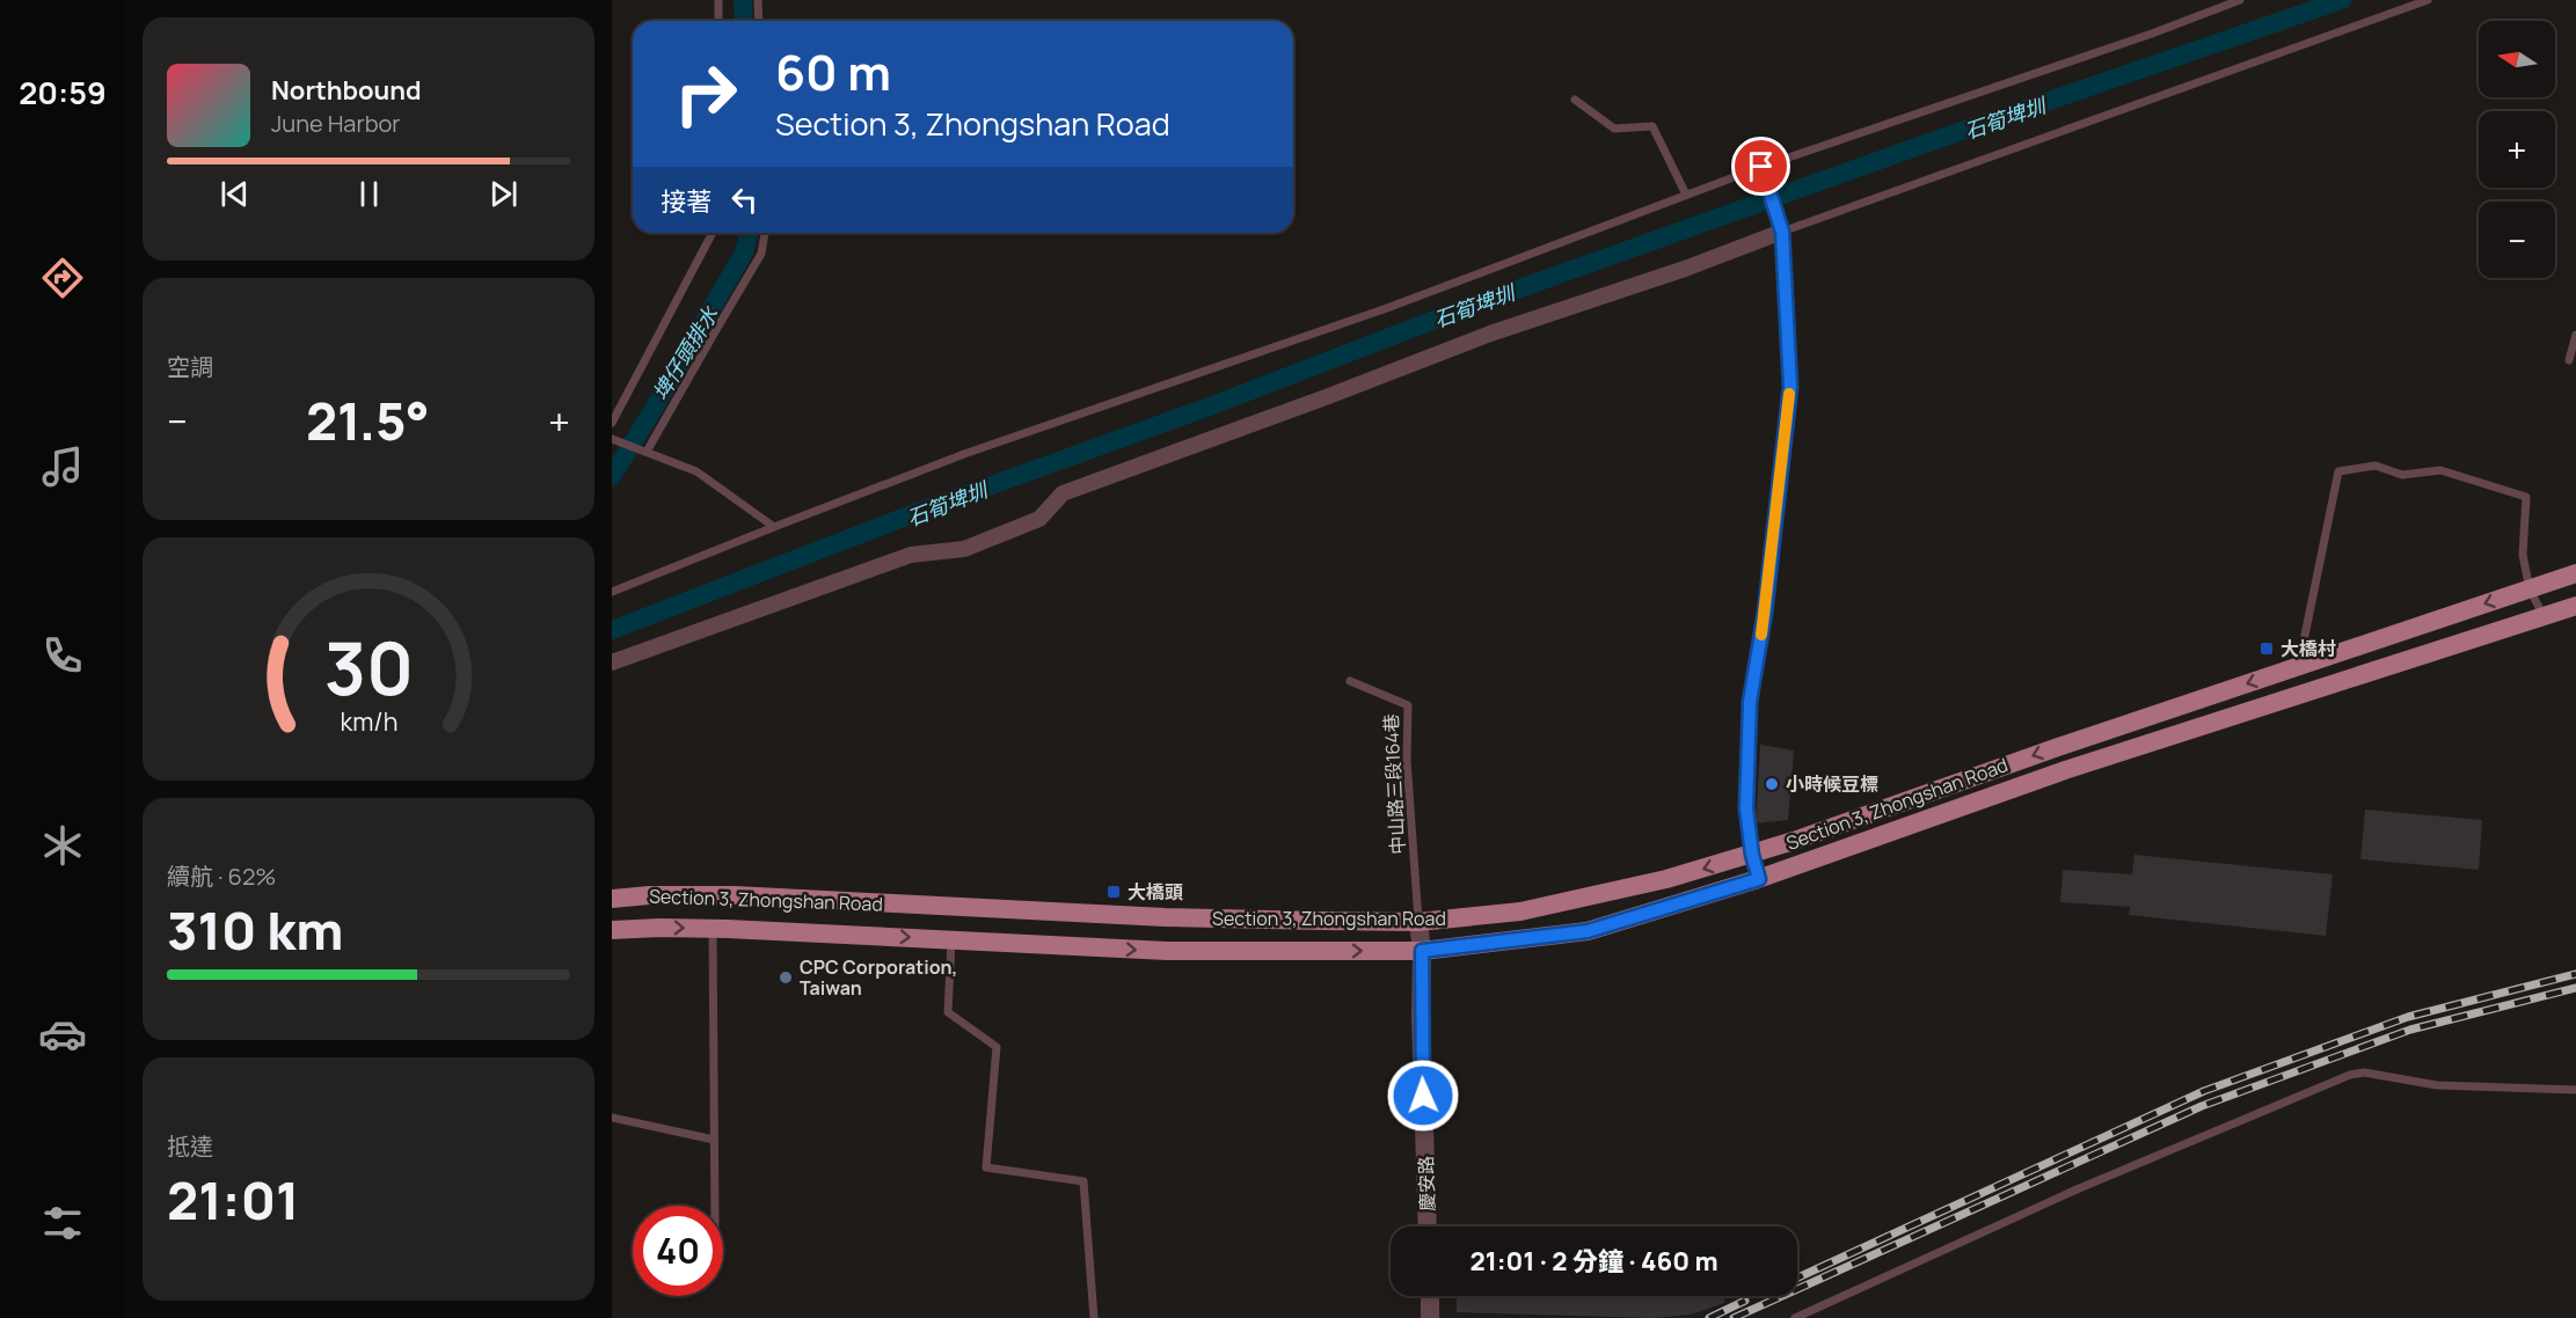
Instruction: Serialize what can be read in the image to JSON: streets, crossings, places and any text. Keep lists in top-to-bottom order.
{
  "streets": {
    "main road": ["Section 3, Zhongshan Road"],
    "street": ["慶安路"],
    "lane": ["中山路三段164巷"]
  },
  "crossings": [
    ["中山路三段164巷", "Section 3, Zhongshan Road"],
    ["中山路三段164巷", "慶安路"],
    ["Section 3, Zhongshan Road", "慶安路"]
  ],
  "water": ["石筍埤圳", "埤仔頭排水"],
  "places": {
    "transit": ["大橋村", "大橋頭"],
    "other": ["小時候豆標", "CPC Corporation, Taiwan"]
  },
  "north": "left",
  "page": {
    "tabs": "20:59",
    "map_buttons": ["+", "−"],
    "turn": ["60 m", "Section 3, Zhongshan Road"],
    "song": ["Northbound", "June Harbor"],
    "then": "接著",
    "tile": [
      "空調",
      ["續航 · 62%", "310 km"],
      ["抵達", "21:01"]
    ],
    "heat": ["−", "21.5°", "+"],
    "limit": "40",
    "trip": "21:01 · 2 分鐘 · 460 m",
    "gauge": ["30", "km/h"]
  }
}
